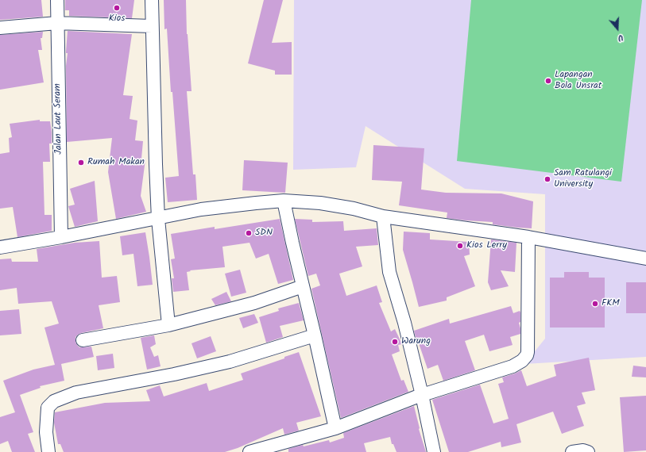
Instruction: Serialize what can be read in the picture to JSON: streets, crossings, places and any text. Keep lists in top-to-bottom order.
{
  "streets": {
    "street": ["Jalan Laut Seram"]
  },
  "places": [
    "Kios",
    "Lapangan Bola Unsrat",
    "Rumah Makan",
    "Sam Ratulangi University",
    "SDN",
    "Kios Lerry",
    "FKM",
    "Warung"
  ],
  "north": "bottom"
}
